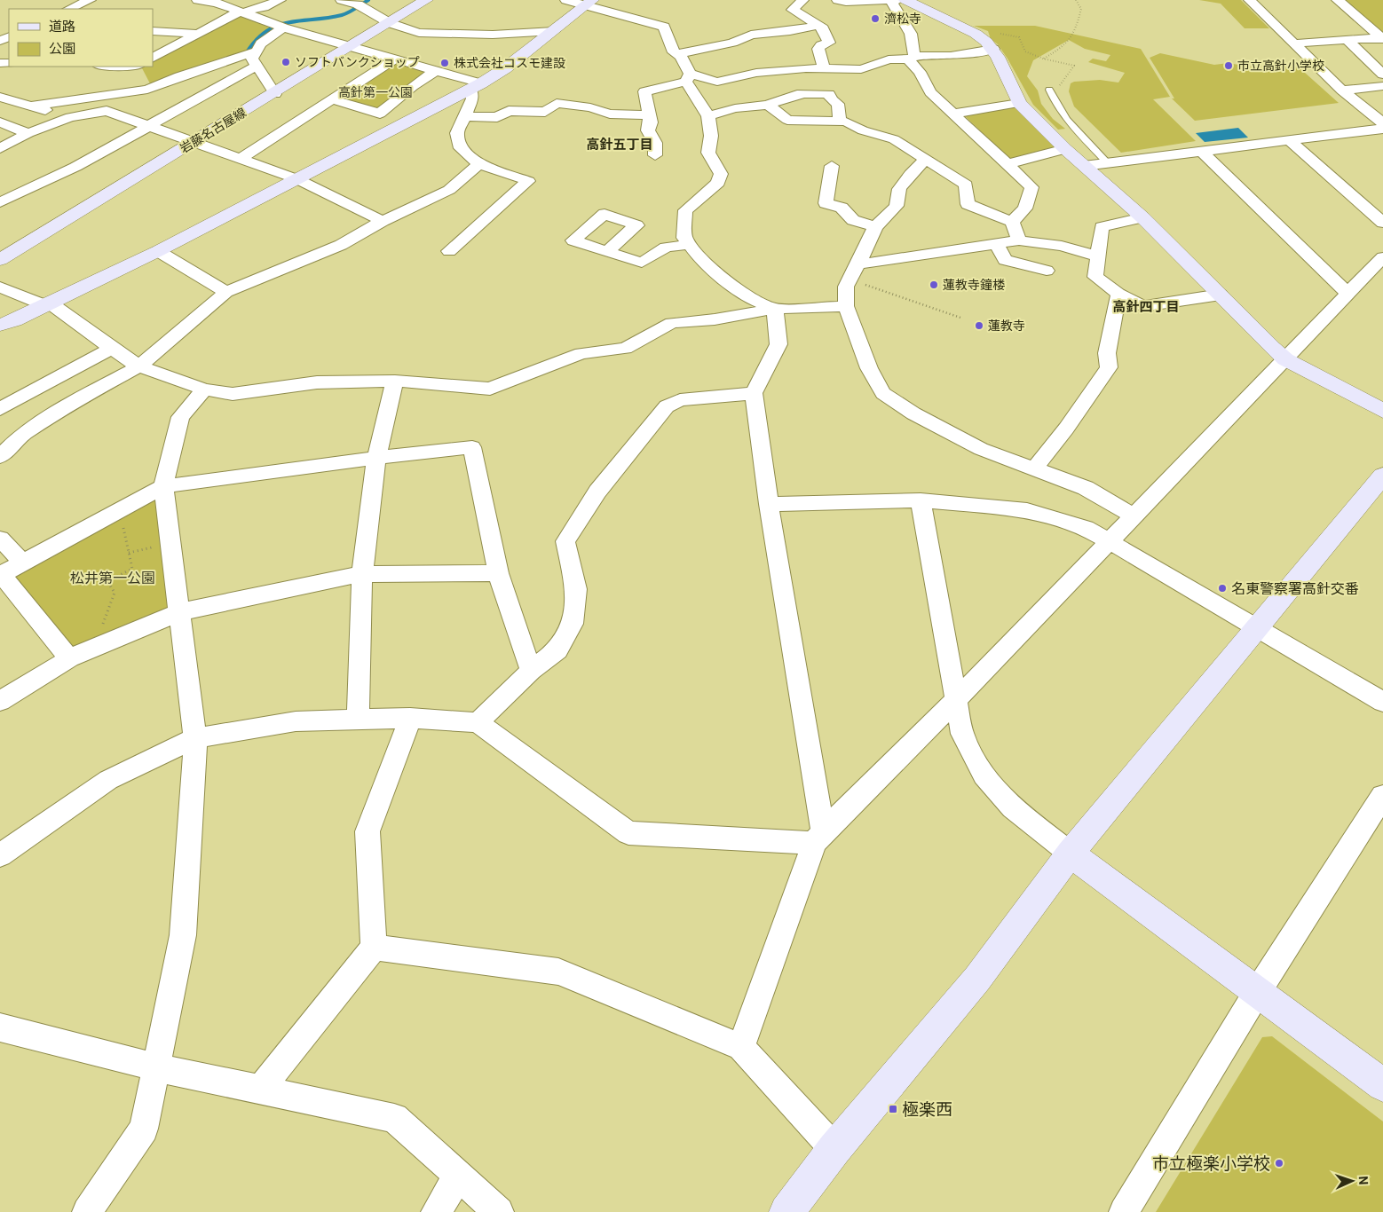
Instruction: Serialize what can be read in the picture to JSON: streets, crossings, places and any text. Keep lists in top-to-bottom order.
{
  "streets": {
    "street": ["岩藤名古屋線"]
  },
  "districts": ["高針五丁目", "高針四丁目"],
  "parks": ["高針第一公園", "松井第一公園"],
  "places": {
    "other": [
      "濟松寺",
      "ソフトバンクショップ",
      "株式会社コスモ建設",
      "市立高針小学校",
      "蓮教寺鐘楼",
      "蓮教寺",
      "名東警察署高針交番",
      "市立極楽小学校"
    ],
    "transit": ["極楽西"]
  },
  "legend": ["道路", "公園"],
  "north": "right"
}
